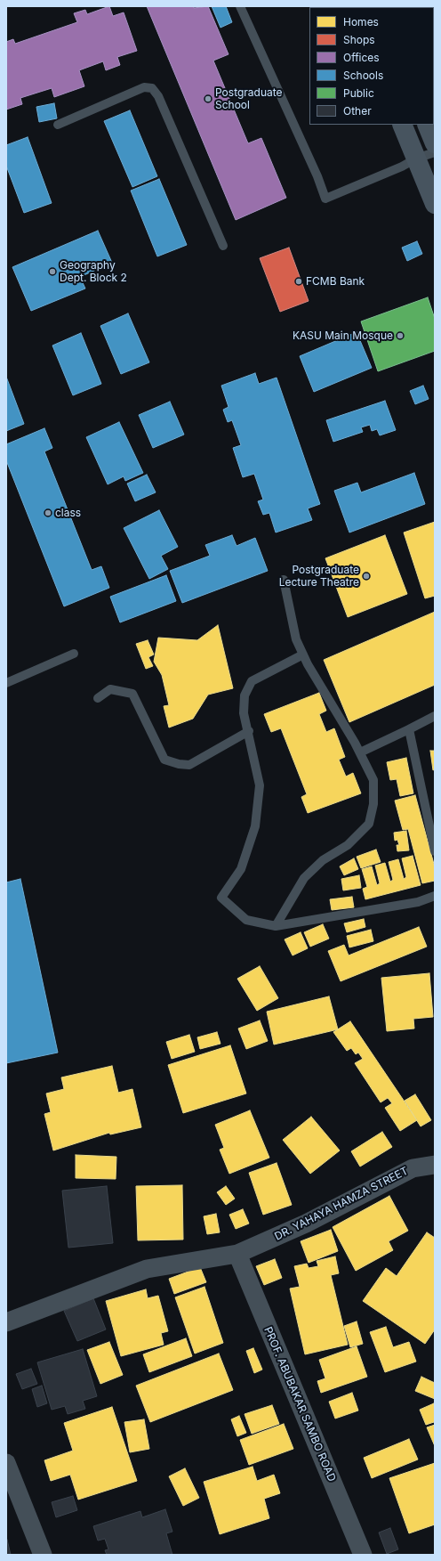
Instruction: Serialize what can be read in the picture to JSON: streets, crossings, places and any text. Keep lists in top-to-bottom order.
{
  "streets": {
    "street": ["DR. YAHAYA HAMZA STREET", "PROF. ABUBAKAR SAMBO ROAD"]
  },
  "crossings": [
    ["DR. YAHAYA HAMZA STREET", "PROF. ABUBAKAR SAMBO ROAD"]
  ],
  "places": [
    "Postgraduate School",
    "Geography Dept. Block 2",
    "FCMB Bank",
    "KASU Main Mosque",
    "class",
    "Postgraduate Lecture Theatre"
  ],
  "legend": [
    "Homes",
    "Shops",
    "Offices",
    "Schools",
    "Public",
    "Other"
  ]
}
